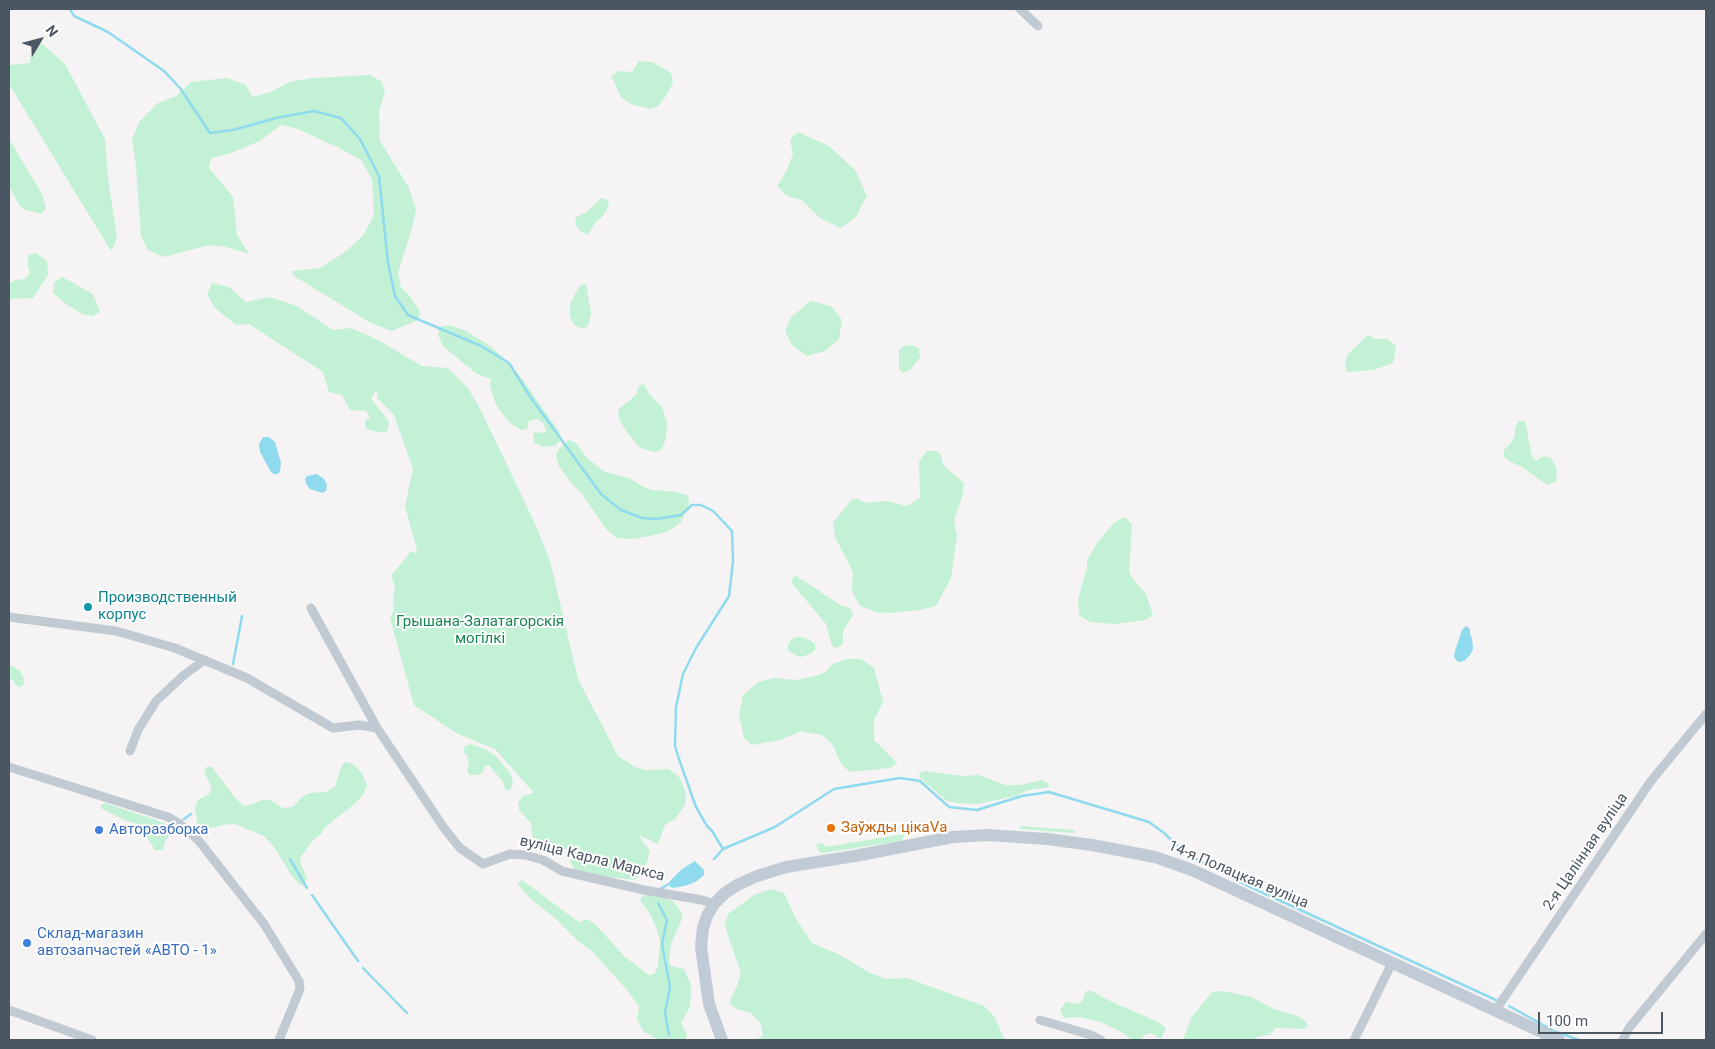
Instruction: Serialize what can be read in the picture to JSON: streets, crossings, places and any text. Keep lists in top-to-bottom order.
{
  "streets": {
    "main road": ["14-я Полацкая вуліца"],
    "street": ["2-я Цалінная вуліца", "вуліца Карла Маркса"]
  },
  "crossings": [
    ["2-я Цалінная вуліца", "14-я Полацкая вуліца"],
    ["вуліца Карла Маркса", "14-я Полацкая вуліца"]
  ],
  "parks": ["Грышана-Залатагорскія могілкі"],
  "places": [
    "Производственный корпус",
    "Заўжды цікаVа",
    "Авторазборка",
    "Склад-магазин автозапчастей «АВТО - 1»"
  ],
  "scale_bar": "100 m",
  "north": "top right"
}
